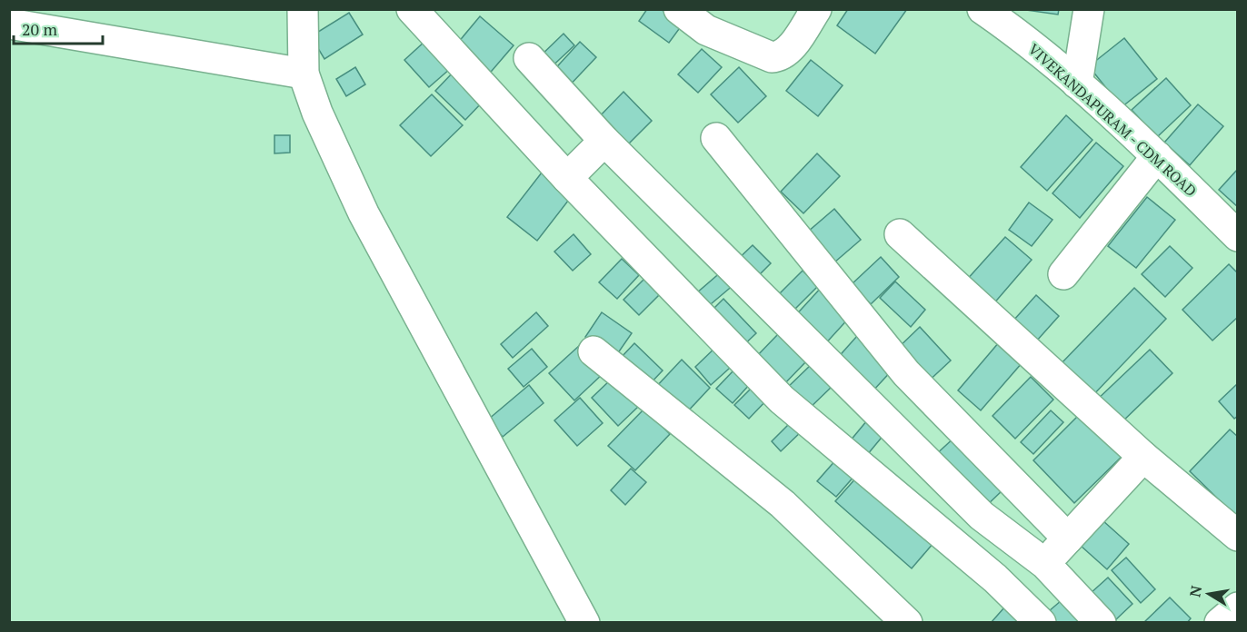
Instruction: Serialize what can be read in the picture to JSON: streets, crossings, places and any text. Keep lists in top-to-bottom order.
{
  "streets": {
    "street": ["VIVEKANDAPURAM - CDM ROAD"]
  },
  "scale_bar": "20 m",
  "north": "left"
}
